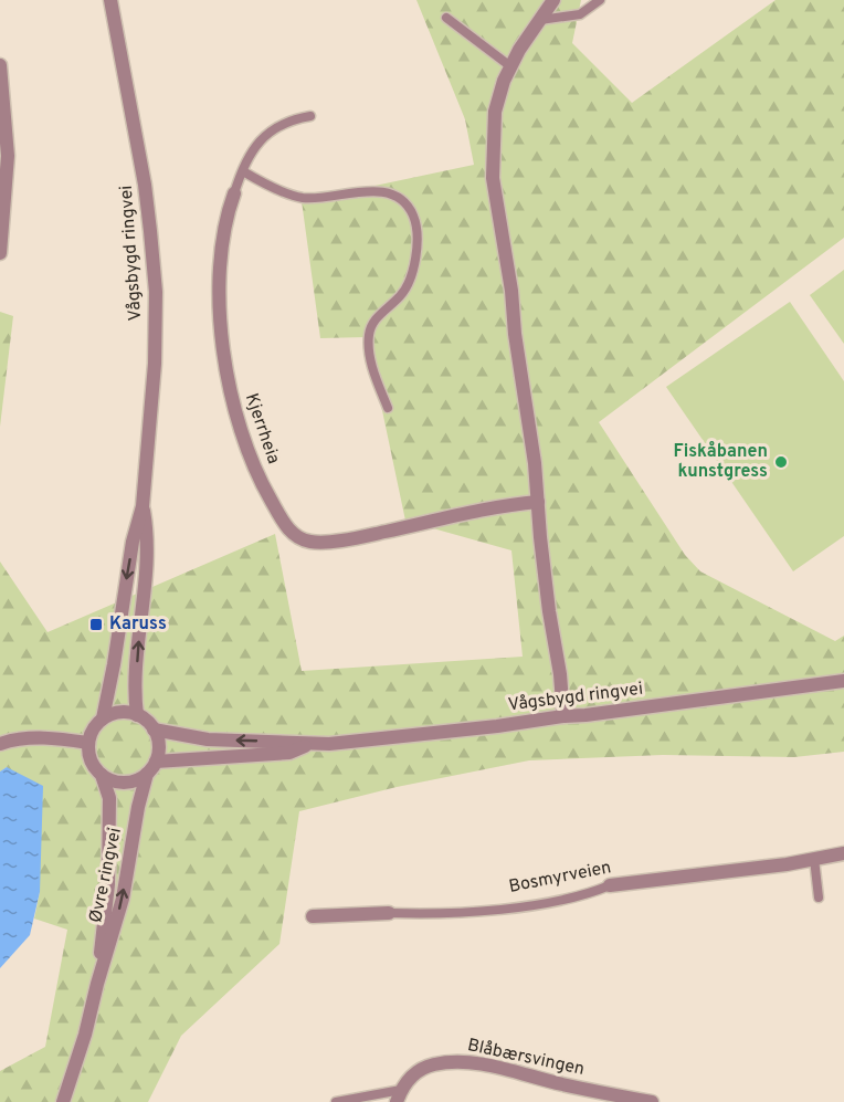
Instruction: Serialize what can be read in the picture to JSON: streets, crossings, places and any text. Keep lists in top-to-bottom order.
{
  "streets": {
    "street": [
      "Vågsbygd ringvei",
      "Kjerrheia",
      "Øvre ringvei",
      "Bosmyrveien",
      "Blåbærsvingen"
    ]
  },
  "crossings": [
    ["Vågsbygd ringvei", "Øvre ringvei"]
  ],
  "places": {
    "other": ["Fiskåbanen kunstgress"],
    "transit": ["Karuss"]
  }
}
